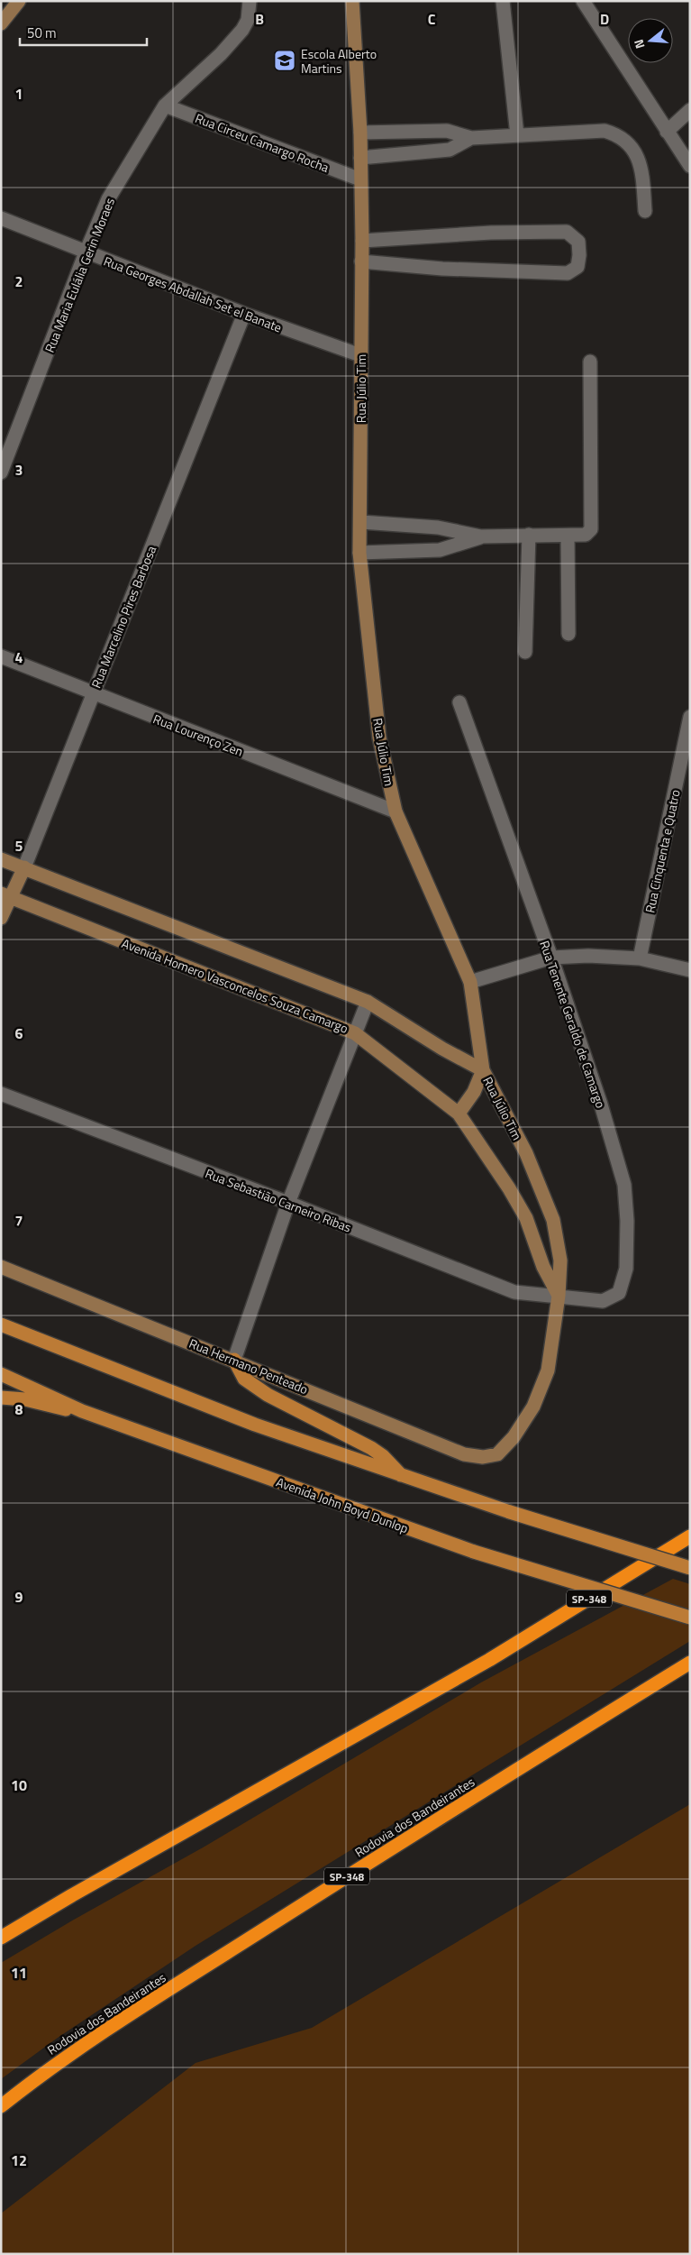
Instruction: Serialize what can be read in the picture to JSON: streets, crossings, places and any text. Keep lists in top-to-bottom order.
{
  "streets": {
    "highway": ["SP-348", "Rodovia dos Bandeirantes"],
    "main road": [
      "Rua Júlio Tim",
      "Rua Marcelino Pires Barbosa",
      "Avenida Homero Vasconcelos Souza Camargo",
      "Rua Hermano Penteado",
      "Avenida John Boyd Dunlop"
    ],
    "street": [
      "Rua Circeu Camargo Rocha",
      "Rua Maria Eulália Gerin Moraes",
      "Rua Georges Abdallah Set el Banate",
      "Rua Lourenço Zen",
      "Rua Cinquenta e Quatro",
      "Rua Tenente Geraldo de Camargo",
      "Rua Sebastião Carneiro Ribas"
    ]
  },
  "crossings": [
    ["Rua Circeu Camargo Rocha", "Rua Maria Eulália Gerin Moraes"],
    ["Rua Circeu Camargo Rocha", "Rua Júlio Tim"],
    ["Rua Maria Eulália Gerin Moraes", "Rua Georges Abdallah Set el Banate"],
    ["Rua Georges Abdallah Set el Banate", "Rua Júlio Tim"],
    ["Rua Georges Abdallah Set el Banate", "Rua Marcelino Pires Barbosa"],
    ["Rua Júlio Tim", "Rua Lourenço Zen"],
    ["Rua Júlio Tim", "Avenida Homero Vasconcelos Souza Camargo"],
    ["Rua Júlio Tim", "Rua Tenente Geraldo de Camargo"],
    ["Rua Júlio Tim", "Rua Sebastião Carneiro Ribas"],
    ["Rua Júlio Tim", "Rua Hermano Penteado"],
    ["Rua Marcelino Pires Barbosa", "Rua Lourenço Zen"],
    ["Rua Marcelino Pires Barbosa", "Avenida Homero Vasconcelos Souza Camargo"],
    ["Avenida Homero Vasconcelos Souza Camargo", "Rua Tenente Geraldo de Camargo"],
    ["Avenida Homero Vasconcelos Souza Camargo", "Rua Sebastião Carneiro Ribas"],
    ["Rua Tenente Geraldo de Camargo", "Rua Sebastião Carneiro Ribas"]
  ],
  "places": {
    "school or university": ["Escola Alberto Martins"]
  },
  "scale_bar": "50 m",
  "north": "left",
  "grid": {
    "columns": ["B", "C", "D"],
    "rows": [
      "1",
      "2",
      "3",
      "4",
      "5",
      "6",
      "7",
      "8",
      "9",
      "10",
      "11",
      "12"
    ]
  }
}
